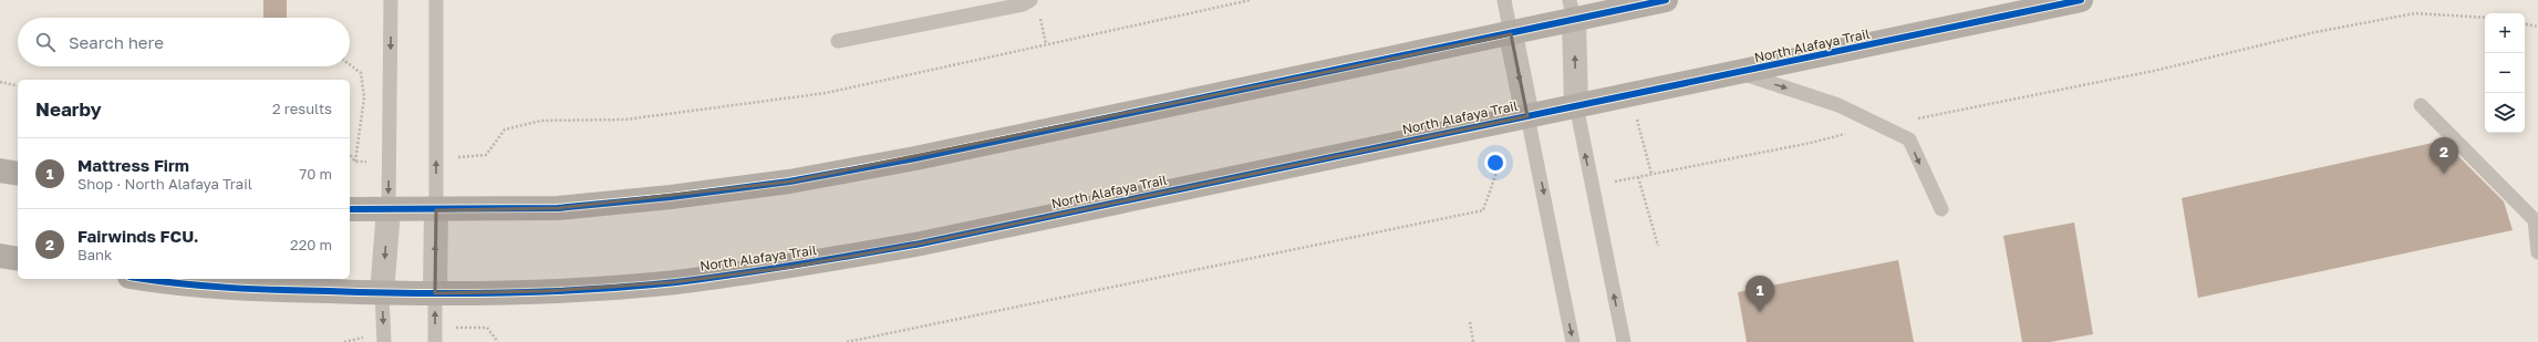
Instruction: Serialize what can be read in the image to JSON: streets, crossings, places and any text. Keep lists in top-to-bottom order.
{
  "streets": {
    "main road": ["North Alafaya Trail"]
  },
  "page": {
    "map_buttons": ["+", "−"],
    "search": "Search here",
    "heading": ["Nearby", "2 results"],
    "pins": ["2", "1"],
    "list": [
      {
        "mark": "1",
        "name": "Mattress Firm",
        "note": "Shop · North Alafaya Trail",
        "value": "70 m"
      },
      {
        "mark": "2",
        "name": "Fairwinds FCU.",
        "note": "Bank",
        "value": "220 m"
      }
    ]
  }
}
